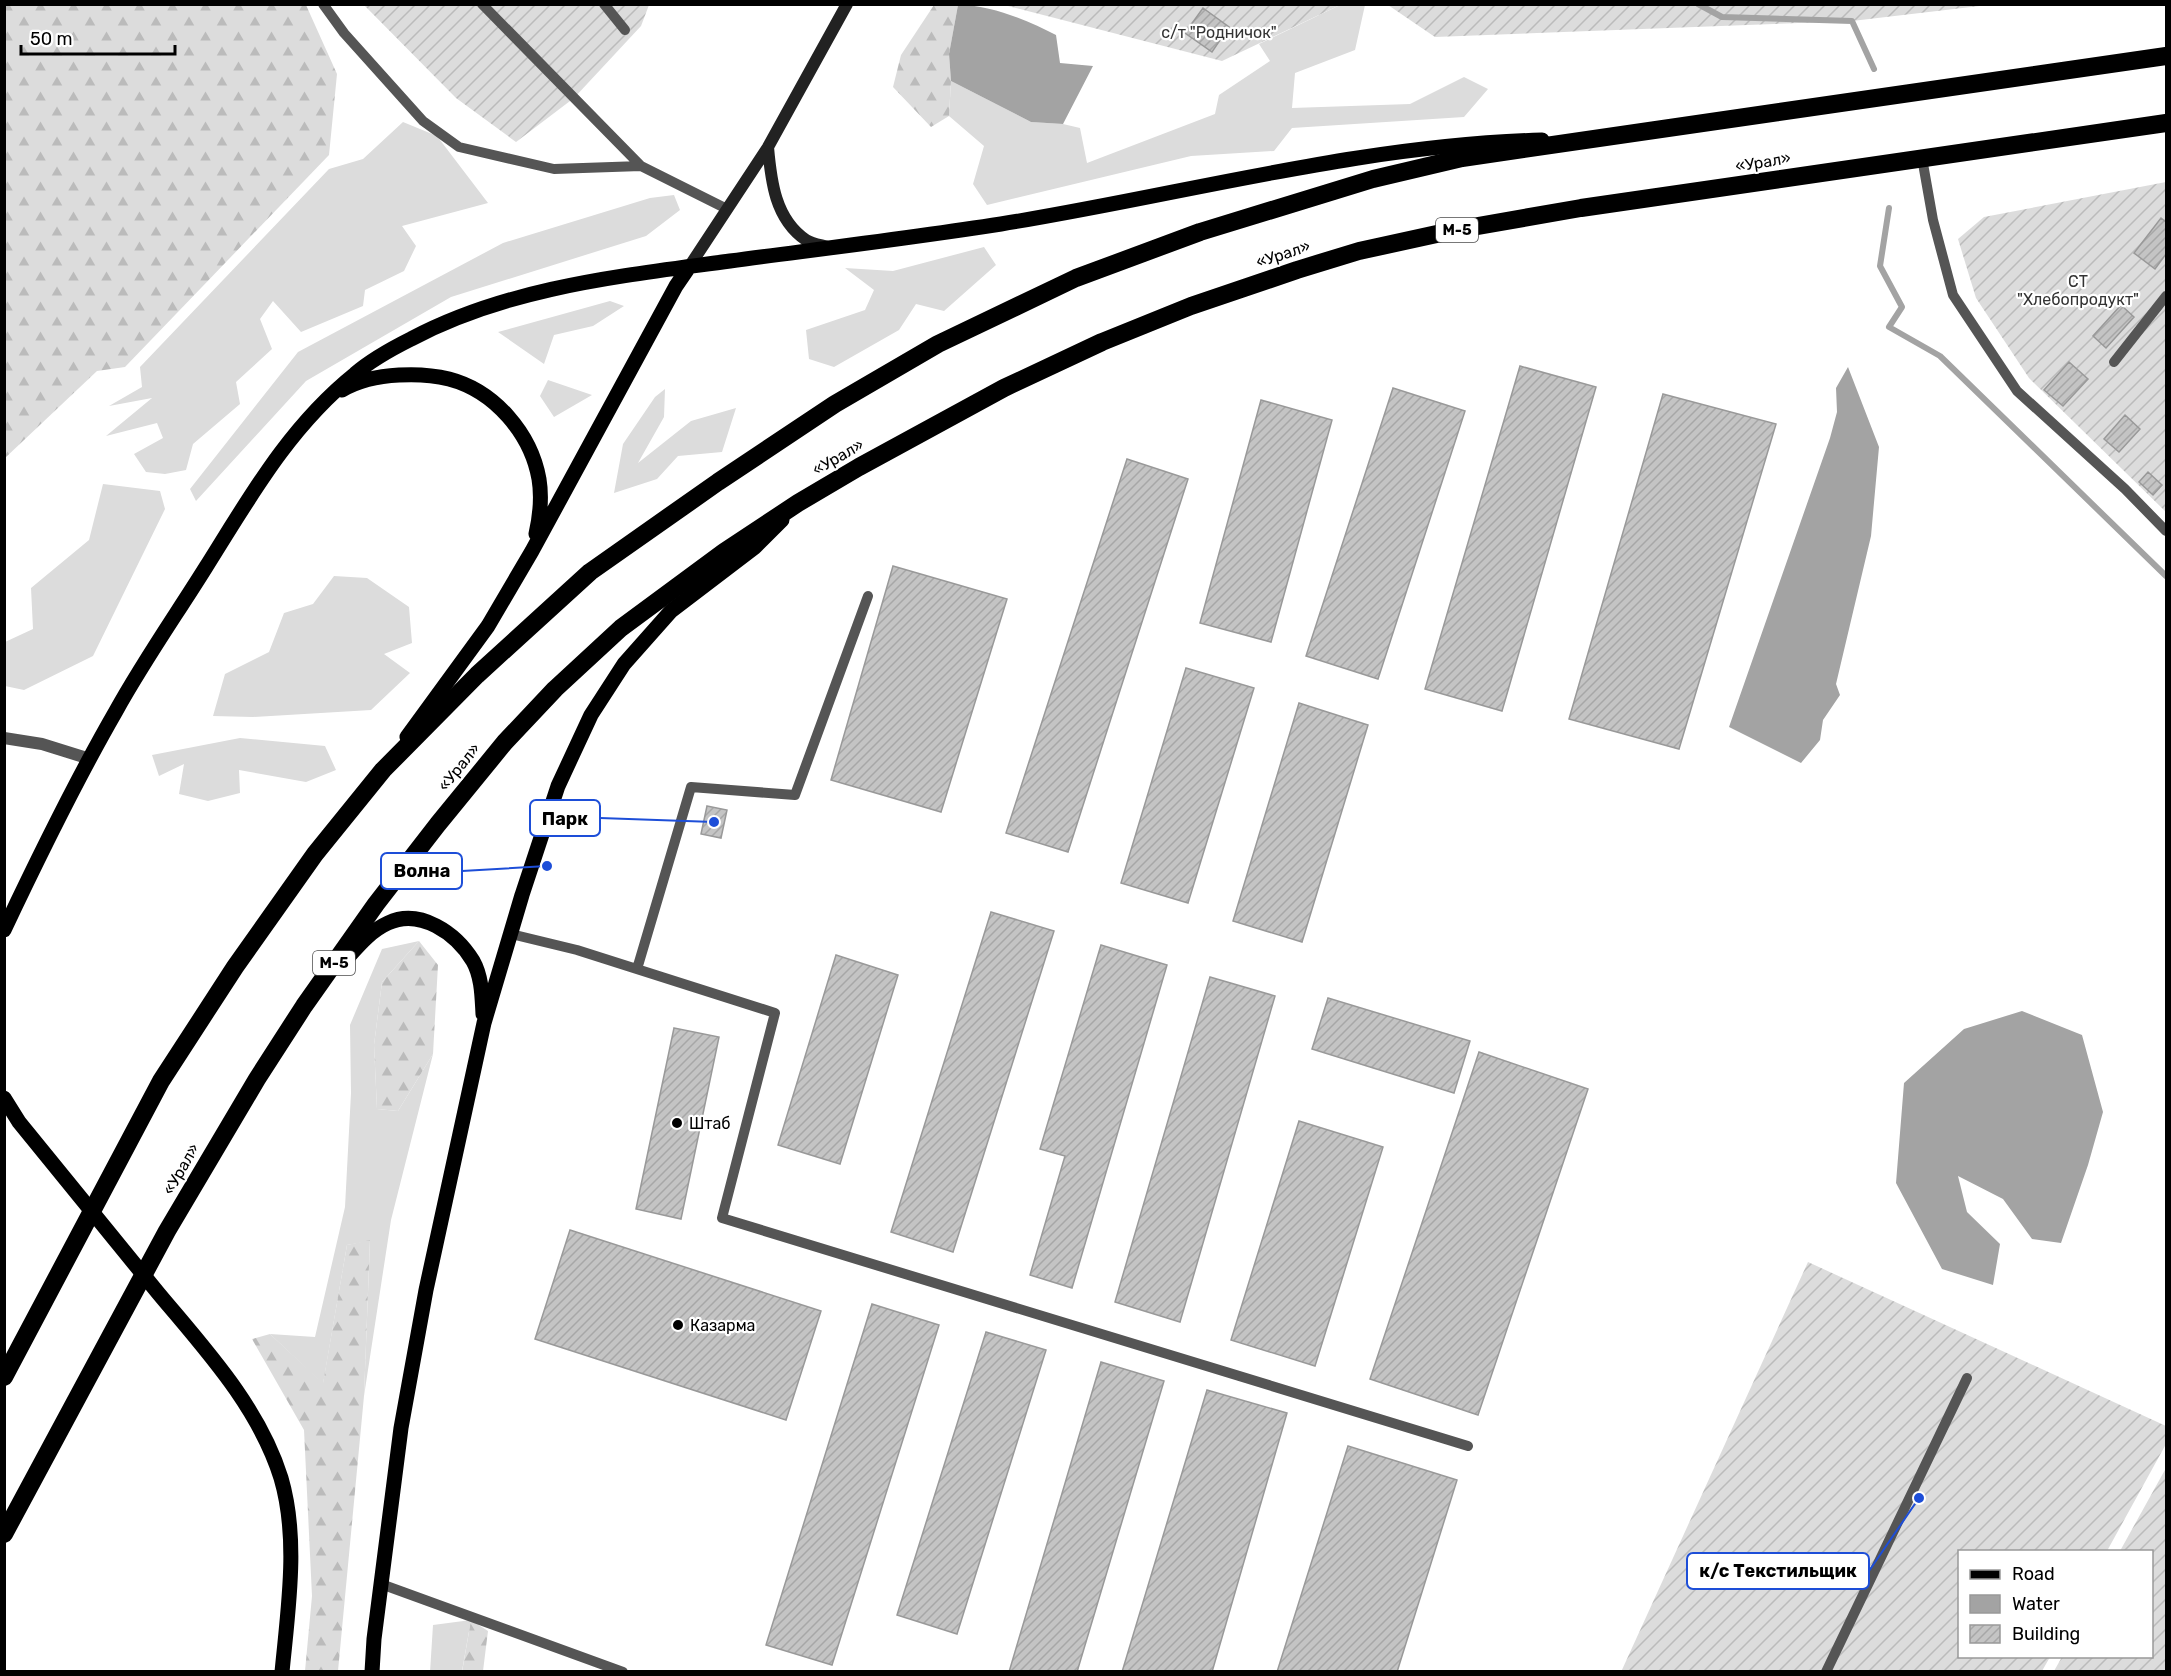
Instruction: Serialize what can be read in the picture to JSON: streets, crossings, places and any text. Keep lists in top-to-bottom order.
{
  "streets": {
    "highway": ["«Урал»", "М-5"]
  },
  "parks": ["с/т \"Родничок\"", "СТ \"Хлебопродукт\""],
  "places": [
    "Парк",
    "Волна",
    "Штаб",
    "Казарма",
    "к/с Текстильщик"
  ],
  "legend": ["Road", "Water", "Building"],
  "scale_bar": "50 m"
}
